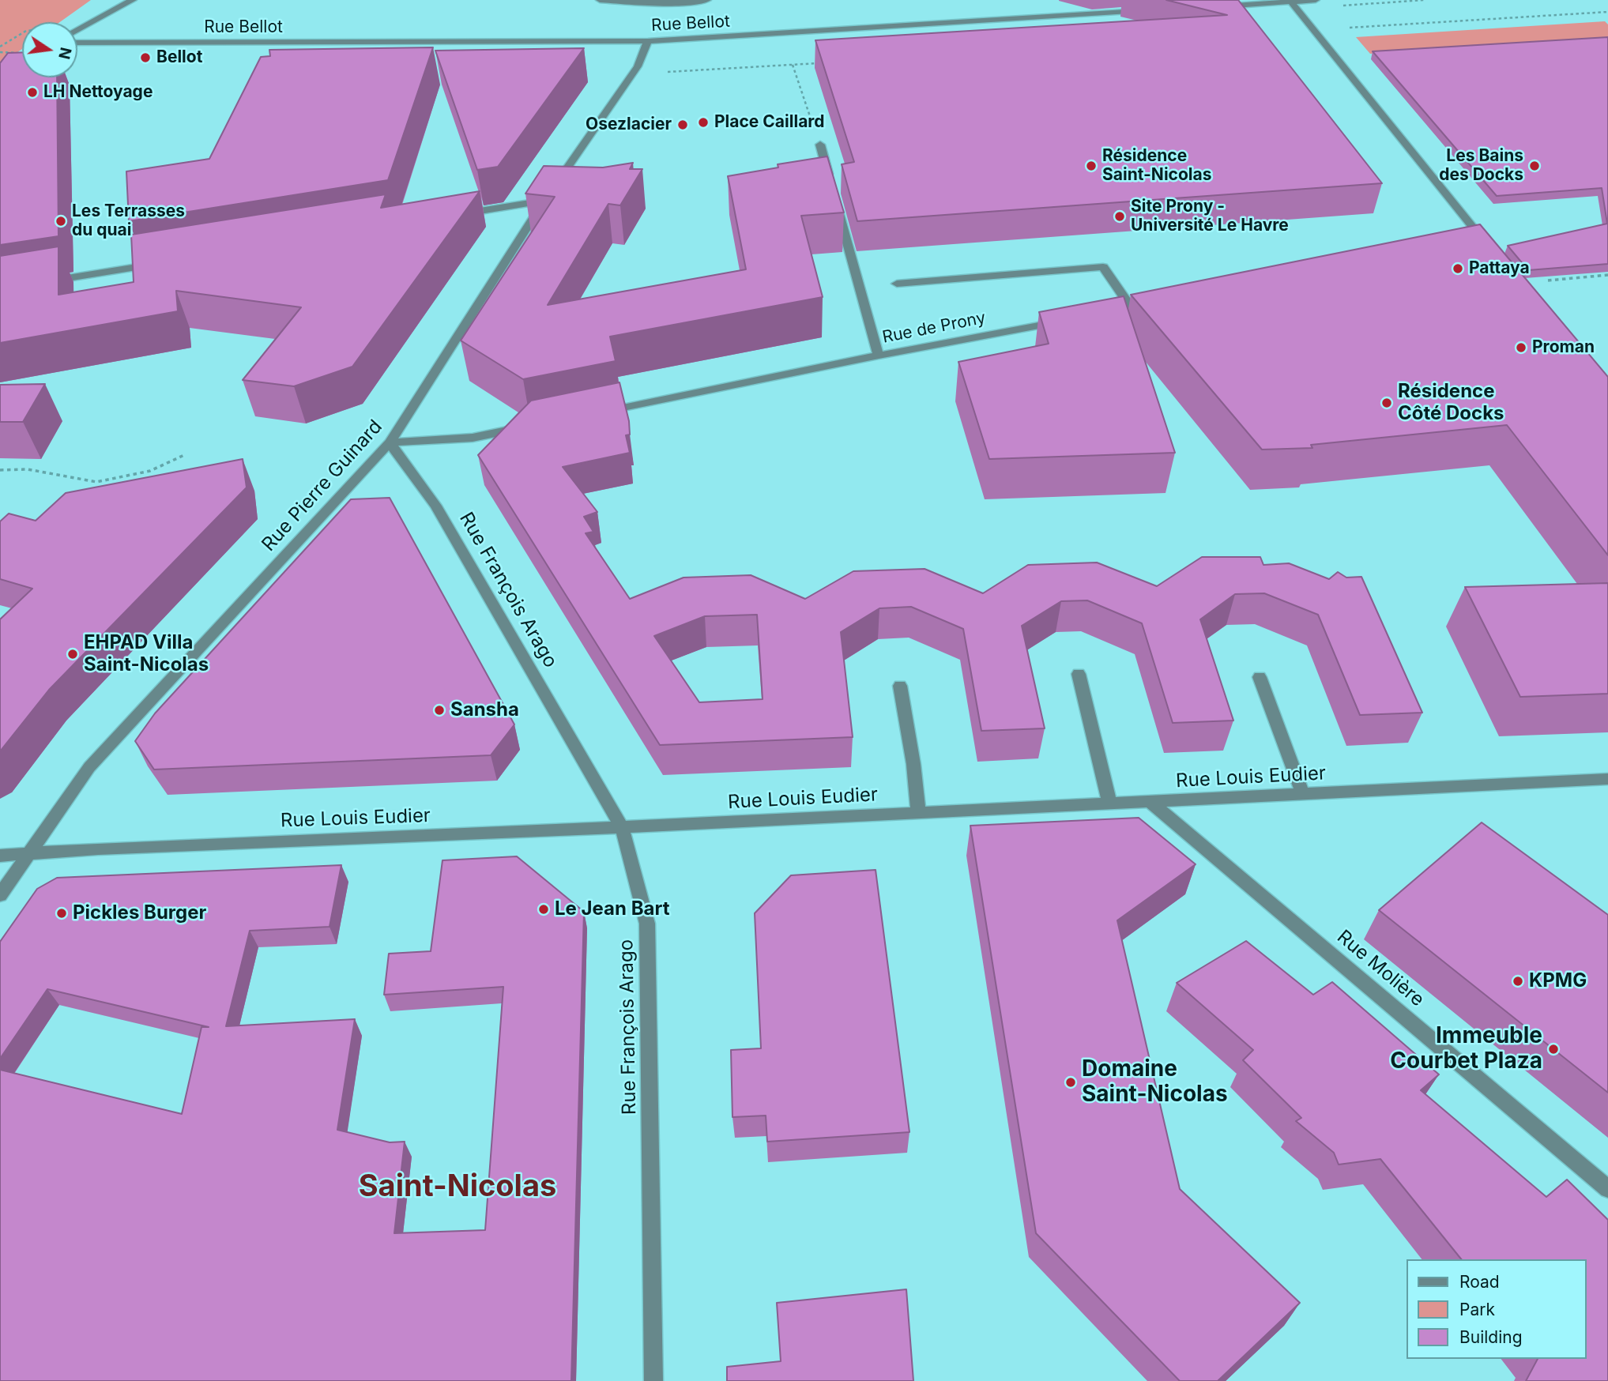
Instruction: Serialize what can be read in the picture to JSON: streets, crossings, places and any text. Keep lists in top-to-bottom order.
{
  "streets": {
    "street": [
      "Rue Bellot",
      "Rue de Prony",
      "Rue Pierre Guinard",
      "Rue François Arago",
      "Rue Louis Eudier",
      "Rue Molière"
    ]
  },
  "crossings": [
    ["Rue Bellot", "Rue Pierre Guinard"],
    ["Rue Pierre Guinard", "Rue François Arago"],
    ["Rue Pierre Guinard", "Rue Louis Eudier"],
    ["Rue François Arago", "Rue Louis Eudier"],
    ["Rue Louis Eudier", "Rue Molière"]
  ],
  "districts": ["Saint-Nicolas"],
  "places": [
    "Bellot",
    "LH Nettoyage",
    "Place Caillard",
    "Osezlacier",
    "Résidence Saint-Nicolas",
    "Les Bains des Docks",
    "Site Prony - Université Le Havre",
    "Les Terrasses du quai",
    "Pattaya",
    "Proman",
    "Résidence Côté Docks",
    "EHPAD Villa Saint-Nicolas",
    "Sansha",
    "Le Jean Bart",
    "Pickles Burger",
    "KPMG",
    "Immeuble Courbet Plaza",
    "Domaine Saint-Nicolas"
  ],
  "legend": ["Road", "Park", "Building"],
  "north": "right"
}
